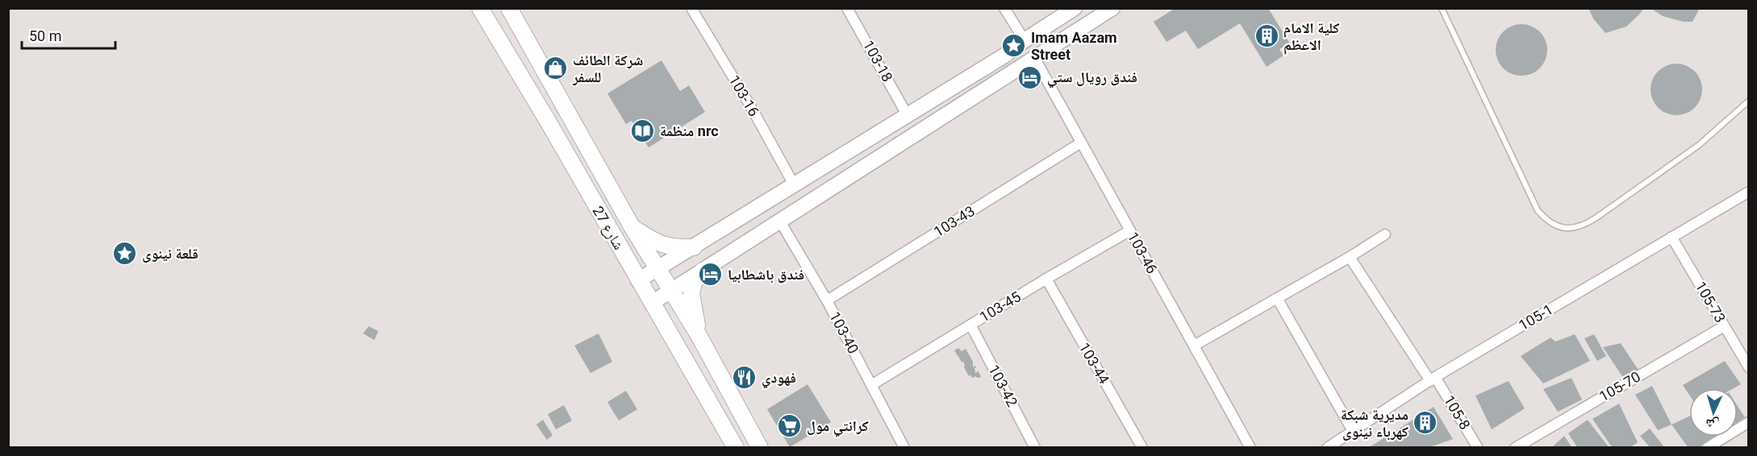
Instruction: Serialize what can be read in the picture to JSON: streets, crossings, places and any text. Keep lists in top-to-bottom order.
{
  "streets": {
    "main road": ["شارع 27"],
    "street": [
      "103-18",
      "103-16",
      "103-43",
      "103-46",
      "105-73",
      "103-45",
      "105-1",
      "103-40",
      "103-44",
      "103-42",
      "105-70",
      "105-8"
    ]
  },
  "crossings": [
    ["103-43", "103-46"],
    ["103-43", "103-40"],
    ["103-46", "103-45"],
    ["105-73", "105-1"],
    ["105-73", "105-70"],
    ["103-45", "103-40"],
    ["103-45", "103-44"],
    ["103-45", "103-42"],
    ["105-1", "105-8"]
  ],
  "places": {
    "building": ["كلية الامام الاعظم", "مديرية شبكة كهرباء نينوى"],
    "place": ["Imam Aazam Street", "قلعة نينوى"],
    "shop": ["شركة الطائف للسفر"],
    "hotel": ["فندق رويال ستي", "فندق باشطابيا"],
    "library": ["منظمة nrc"],
    "restaurant": ["فهودي"],
    "supermarket": ["كرانتي مول"]
  },
  "scale_bar": "50 m",
  "north": "bottom"
}
